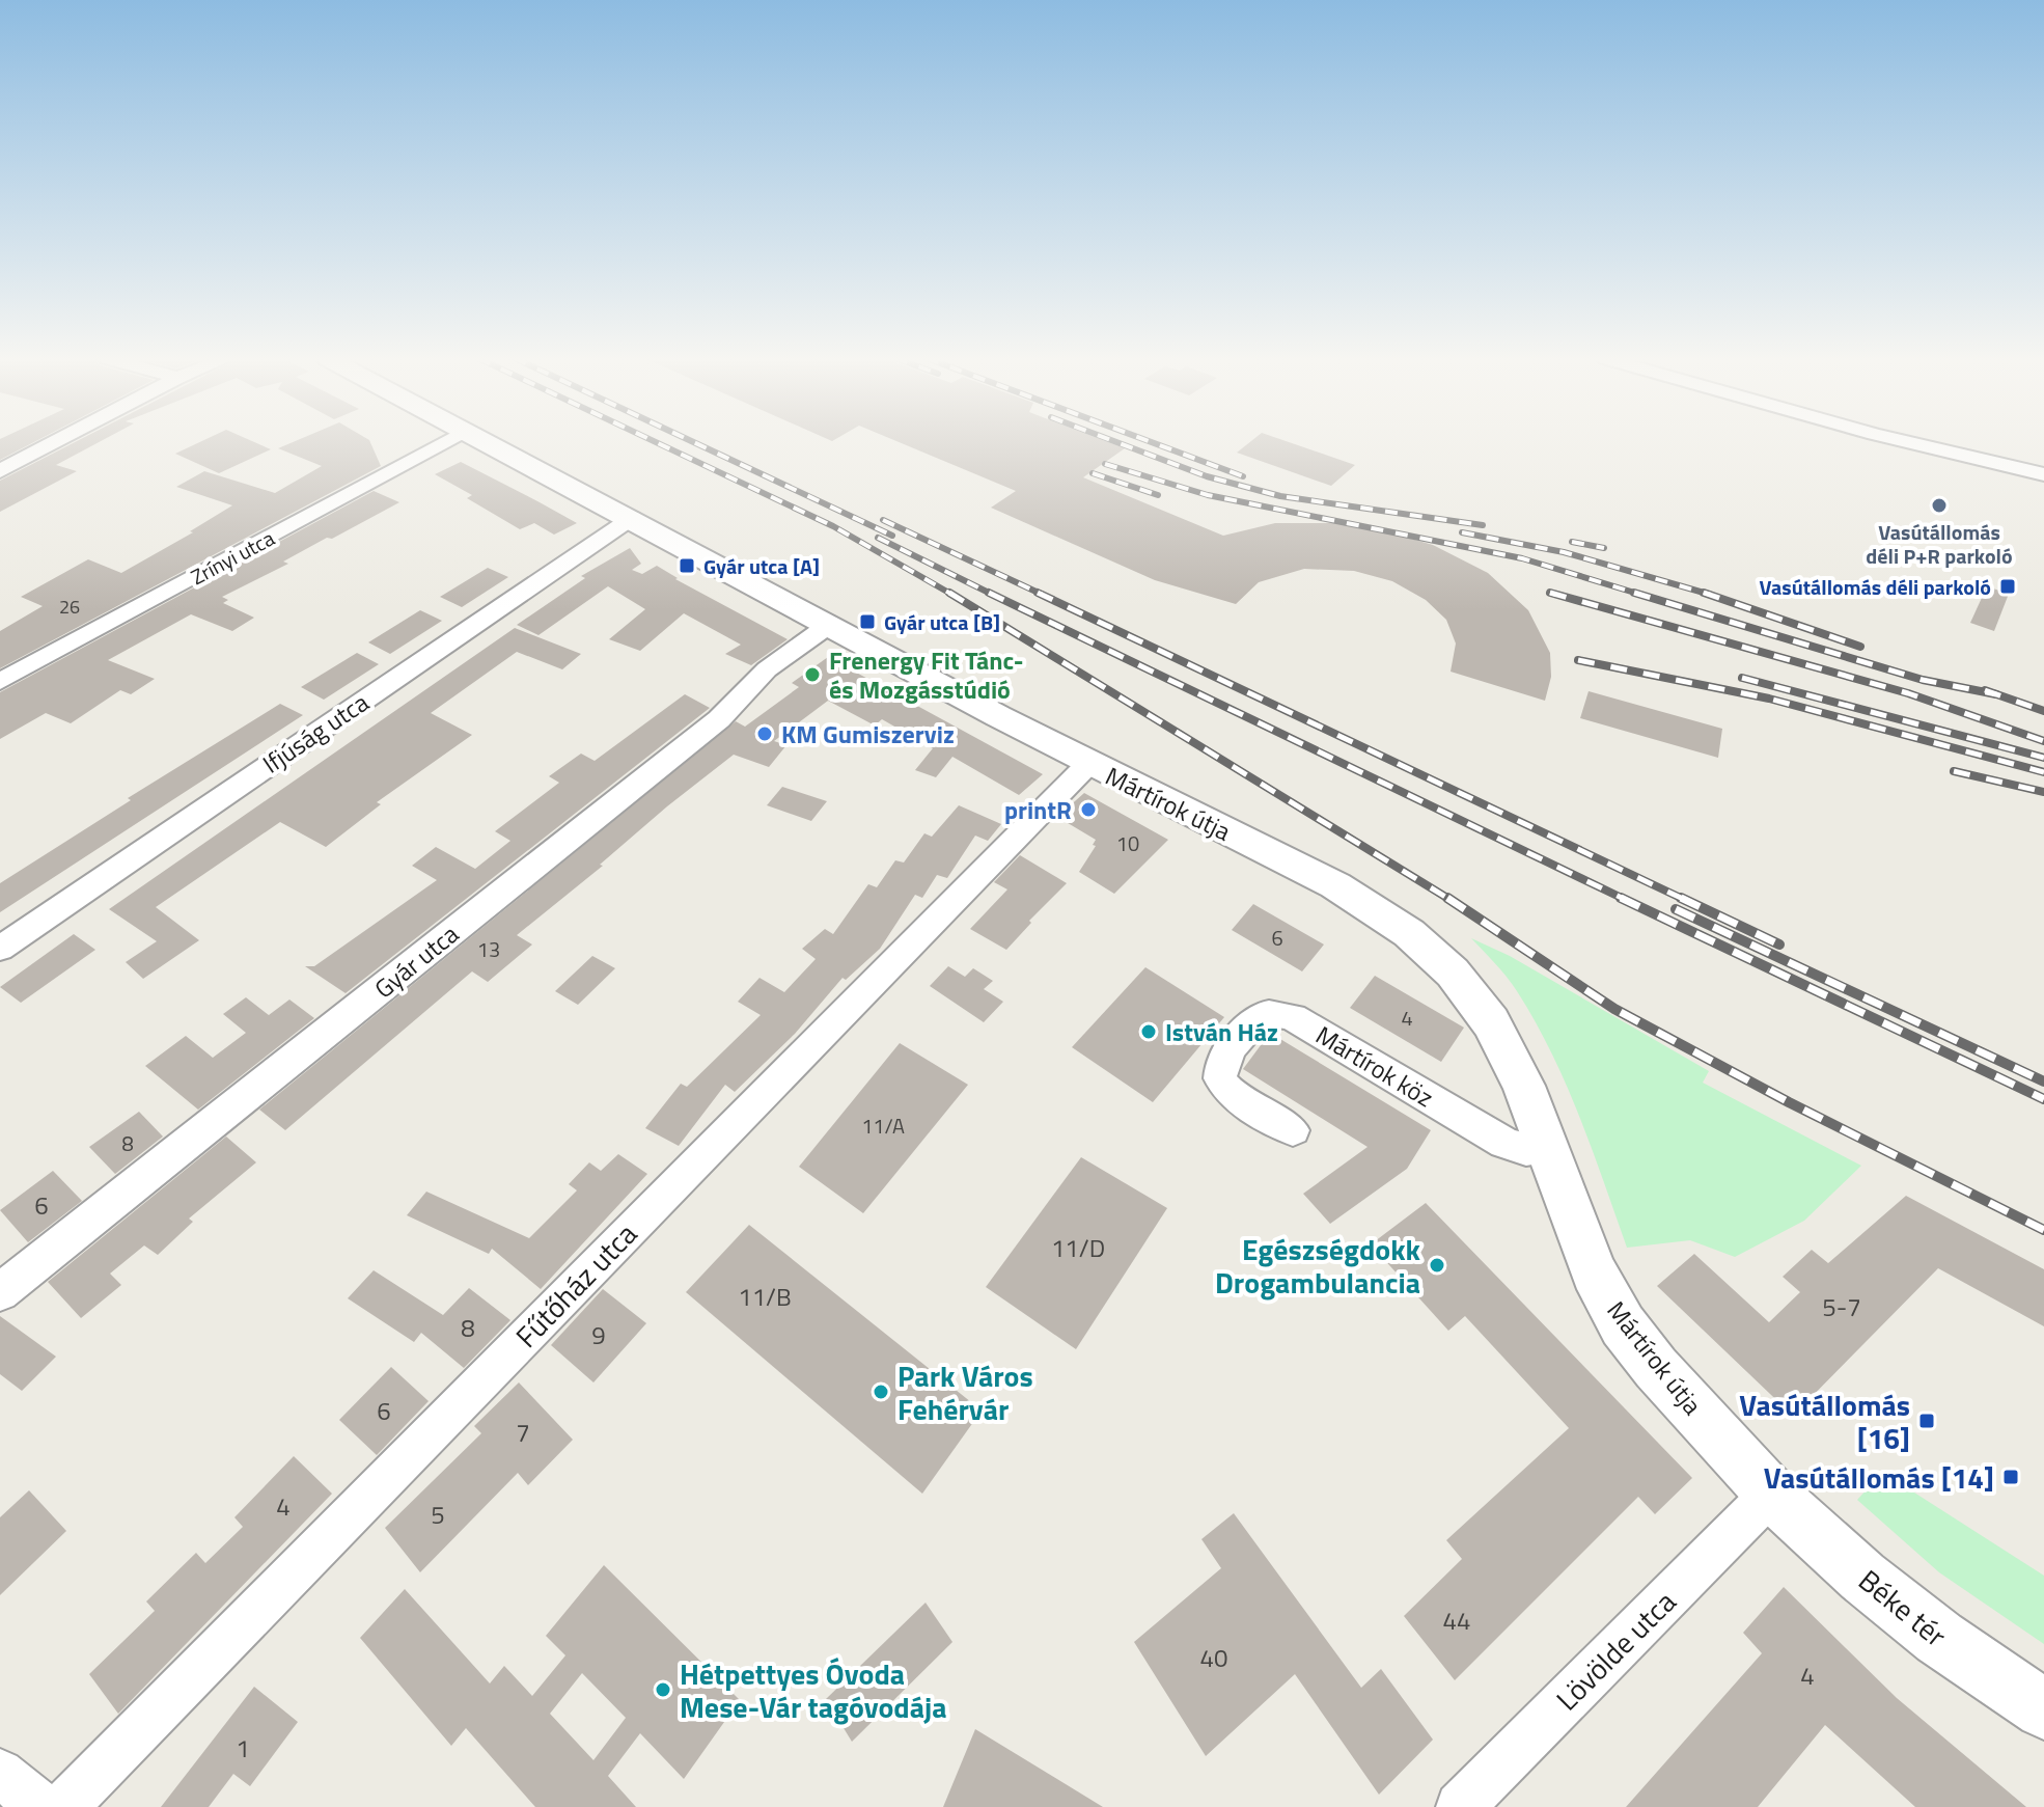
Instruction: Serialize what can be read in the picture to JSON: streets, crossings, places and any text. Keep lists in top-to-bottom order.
{
  "streets": {
    "street": [
      "Zrínyi utca",
      "Ifjúság utca",
      "Mártírok útja",
      "Gyár utca",
      "Mártírok köz",
      "Fűtőház utca",
      "Béke tér",
      "Lövölde utca"
    ]
  },
  "crossings": [
    ["Ifjúság utca", "Mártírok útja"],
    ["Mártírok útja", "Gyár utca"],
    ["Mártírok útja", "Mártírok köz"],
    ["Mártírok útja", "Fűtőház utca"],
    ["Mártírok útja", "Béke tér"],
    ["Mártírok útja", "Lövölde utca"],
    ["Béke tér", "Lövölde utca"]
  ],
  "places": {
    "other": [
      "Vasútállomás déli P+R parkoló",
      "Frenergy Fit Tánc- és Mozgásstúdió",
      "KM Gumiszerviz",
      "printR",
      "István Ház",
      "Egészségdokk Drogambulancia",
      "Park Város Fehérvár",
      "Hétpettyes Óvoda Mese-Vár tagóvodája"
    ],
    "transit": [
      "Gyár utca [A]",
      "Vasútállomás déli parkoló",
      "Gyár utca [B]",
      "Vasútállomás [16]",
      "Vasútállomás [14]"
    ]
  },
  "house_numbers": [
    "26",
    "10",
    "6",
    "13",
    "4",
    "11/A",
    "8",
    "6",
    "11/D",
    "11/B",
    "5-7",
    "8",
    "9",
    "6",
    "7",
    "4",
    "5",
    "44",
    "40",
    "4",
    "1"
  ]
}
